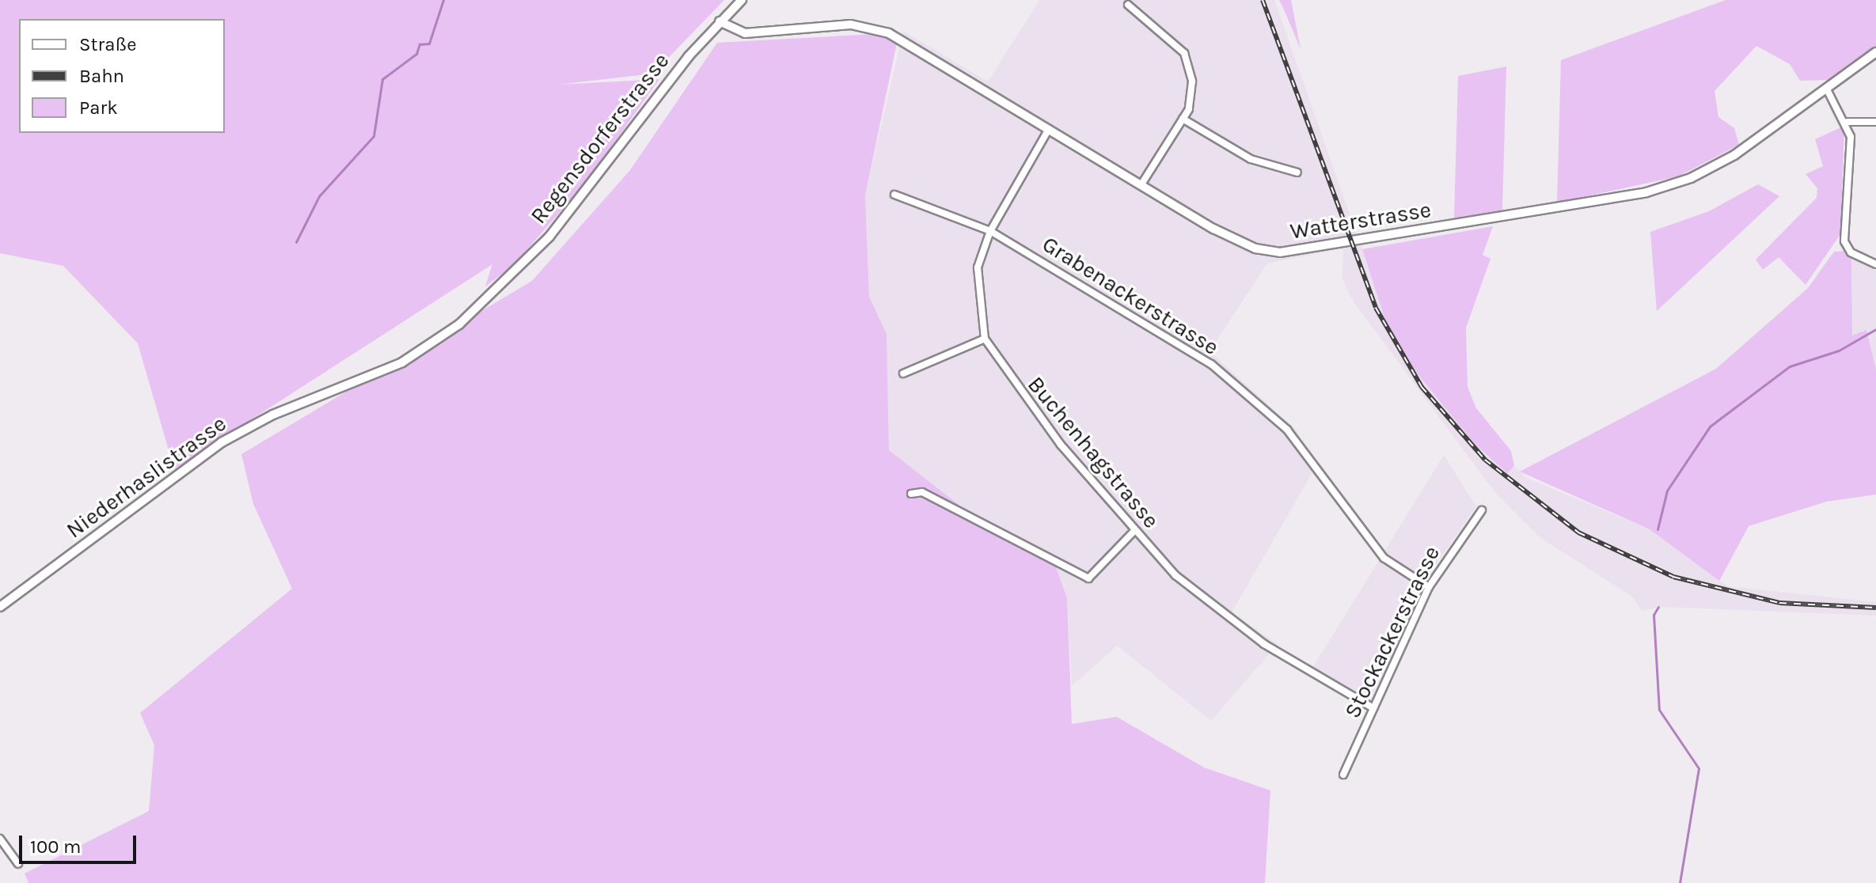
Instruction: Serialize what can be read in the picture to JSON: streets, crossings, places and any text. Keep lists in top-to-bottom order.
{
  "streets": {
    "street": [
      "Regensdorferstrasse",
      "Watterstrasse",
      "Grabenackerstrasse",
      "Buchenhagstrasse",
      "Niederhaslistrasse",
      "Stockackerstrasse"
    ]
  },
  "crossings": [
    ["Regensdorferstrasse", "Watterstrasse"],
    ["Regensdorferstrasse", "Niederhaslistrasse"],
    ["Watterstrasse", "Buchenhagstrasse"],
    ["Grabenackerstrasse", "Buchenhagstrasse"],
    ["Grabenackerstrasse", "Stockackerstrasse"],
    ["Buchenhagstrasse", "Stockackerstrasse"]
  ],
  "legend": ["Straße", "Bahn", "Park"],
  "scale_bar": "100 m"
}
